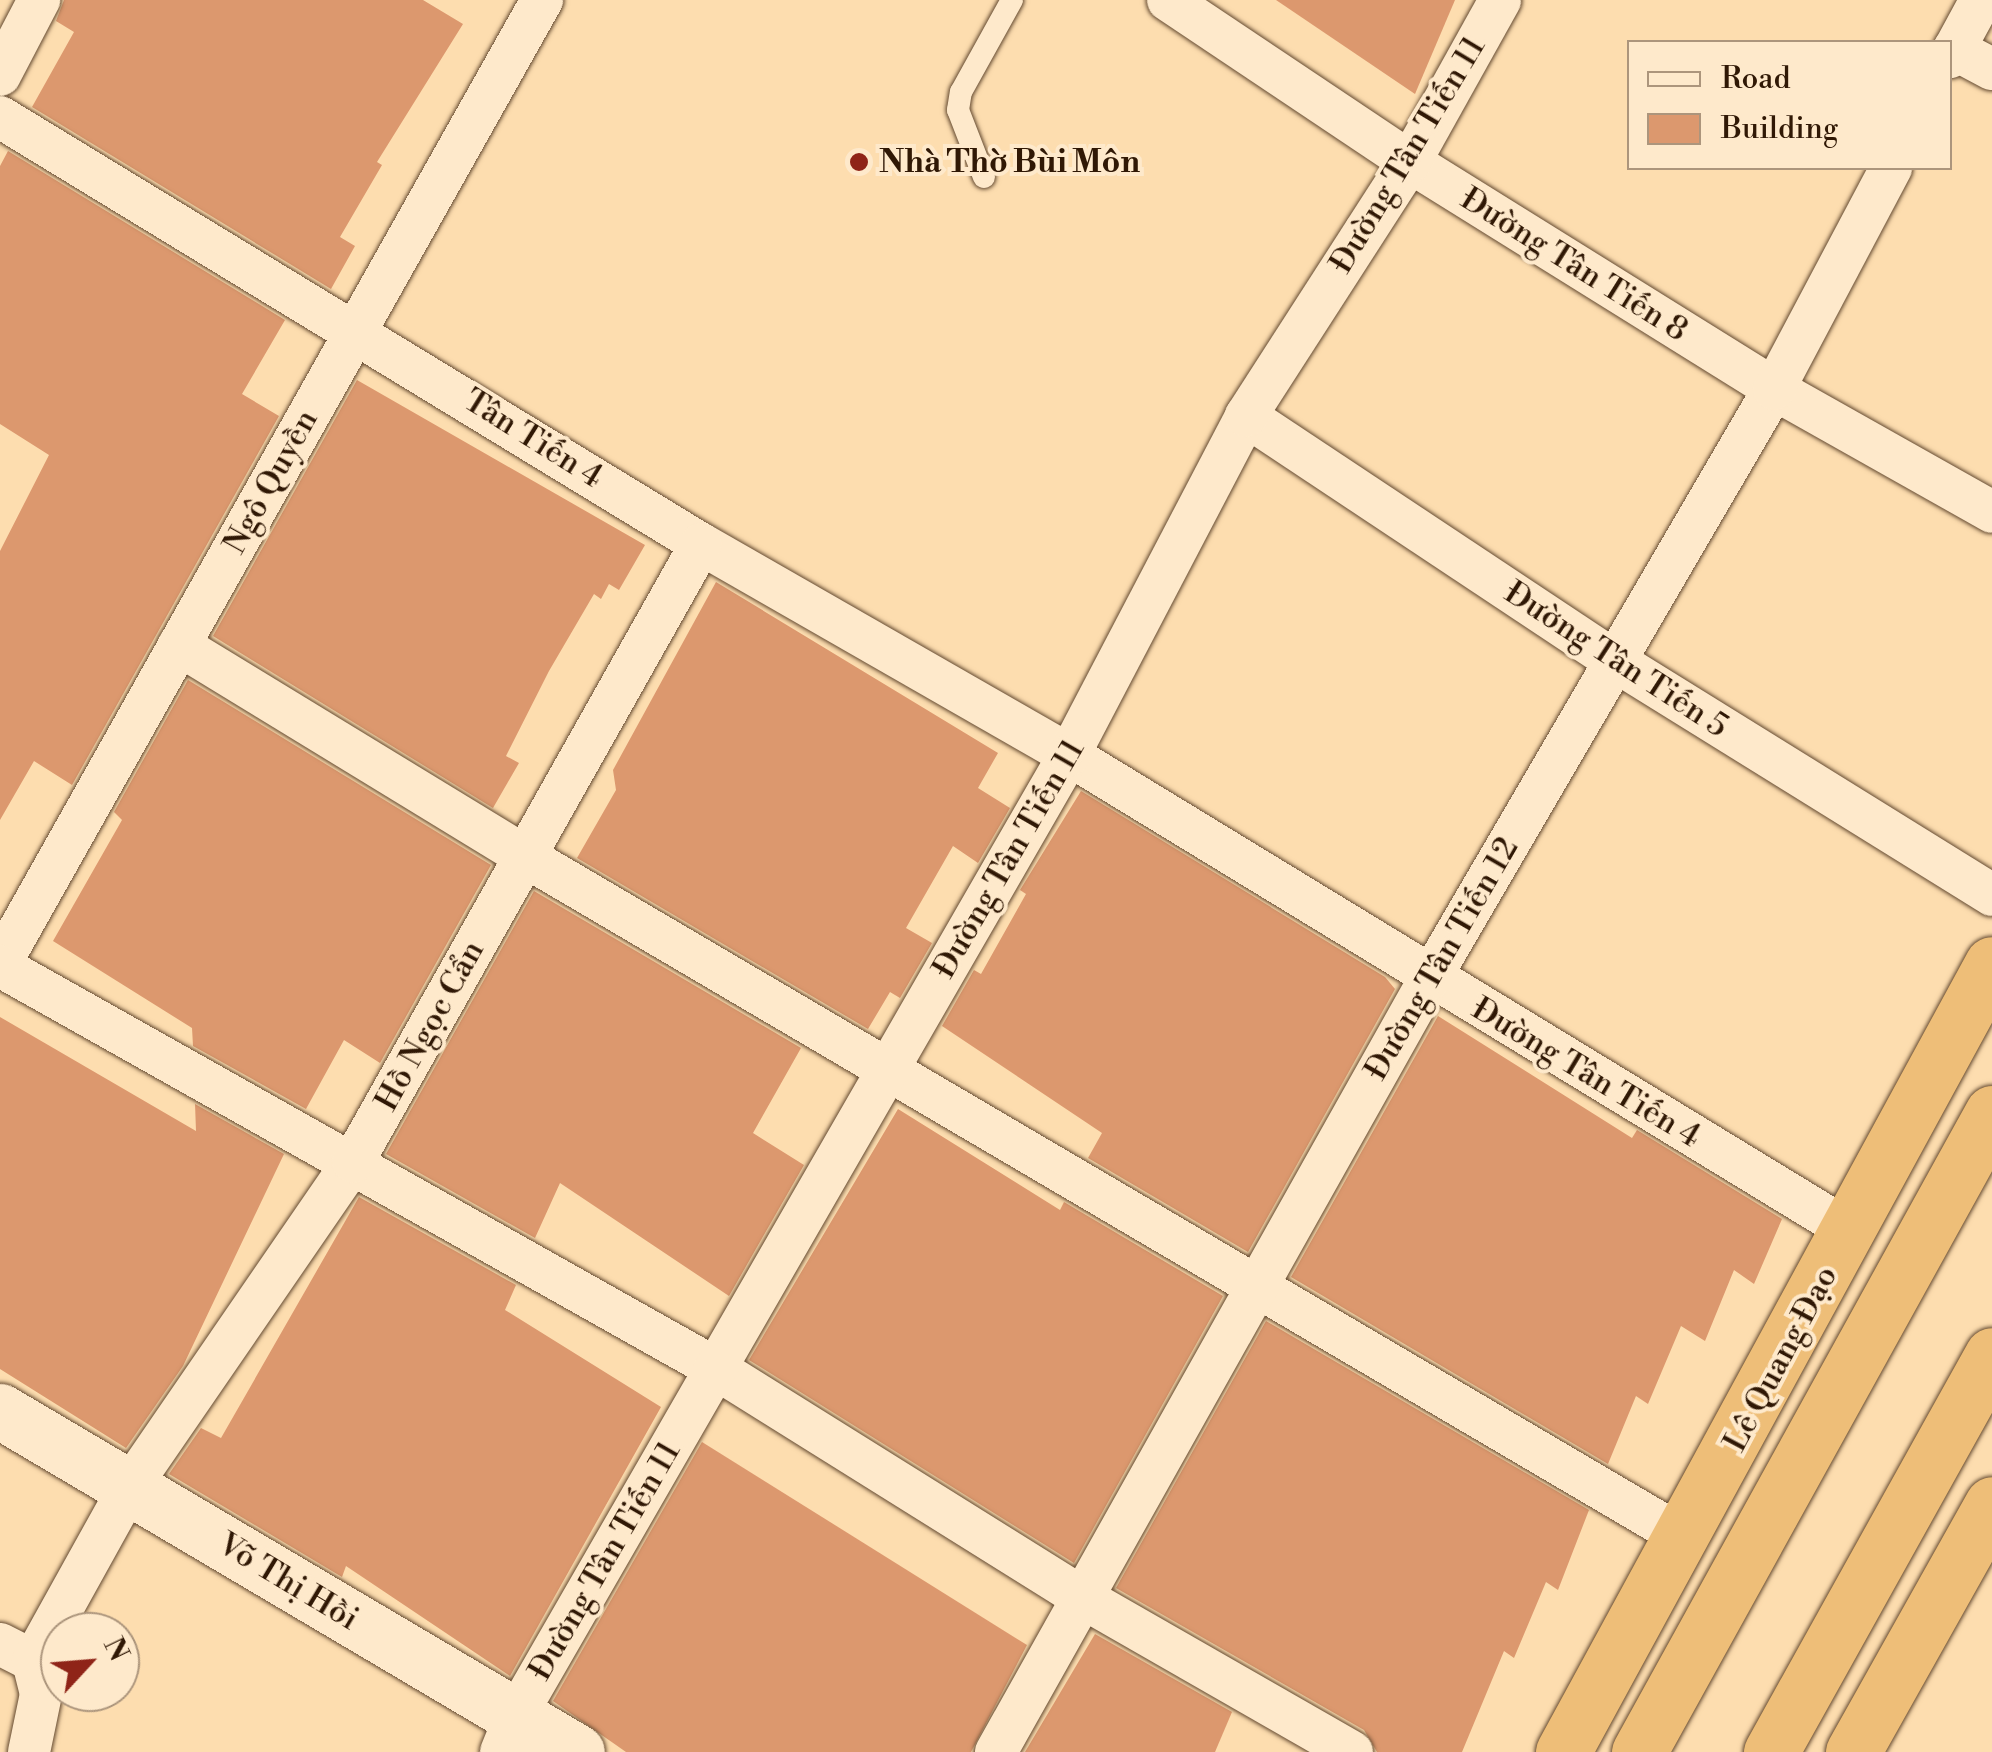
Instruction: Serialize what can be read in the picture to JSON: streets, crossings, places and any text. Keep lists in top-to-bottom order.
{
  "streets": {
    "highway": ["Lê Quang Đạo"],
    "street": [
      "Đường Tân Tiến 11",
      "Đường Tân Tiến 8",
      "Tân Tiến 4",
      "Ngô Quyền",
      "Đường Tân Tiến 5",
      "Đường Tân Tiến 12",
      "Hồ Ngọc Cẩn",
      "Đường Tân Tiến 4",
      "Võ Thị Hồi"
    ]
  },
  "crossings": [
    ["Đường Tân Tiến 11", "Đường Tân Tiến 8"],
    ["Đường Tân Tiến 11", "Tân Tiến 4"],
    ["Đường Tân Tiến 11", "Đường Tân Tiến 5"],
    ["Đường Tân Tiến 11", "Đường Tân Tiến 4"],
    ["Đường Tân Tiến 11", "Võ Thị Hồi"],
    ["Đường Tân Tiến 8", "Đường Tân Tiến 12"],
    ["Tân Tiến 4", "Ngô Quyền"],
    ["Tân Tiến 4", "Hồ Ngọc Cẩn"],
    ["Tân Tiến 4", "Đường Tân Tiến 4"],
    ["Đường Tân Tiến 5", "Đường Tân Tiến 12"],
    ["Đường Tân Tiến 12", "Đường Tân Tiến 4"],
    ["Hồ Ngọc Cẩn", "Võ Thị Hồi"],
    ["Đường Tân Tiến 4", "Lê Quang Đạo"]
  ],
  "places": ["Nhà Thờ Bùi Môn"],
  "legend": ["Road", "Building"],
  "north": "top right"
}
